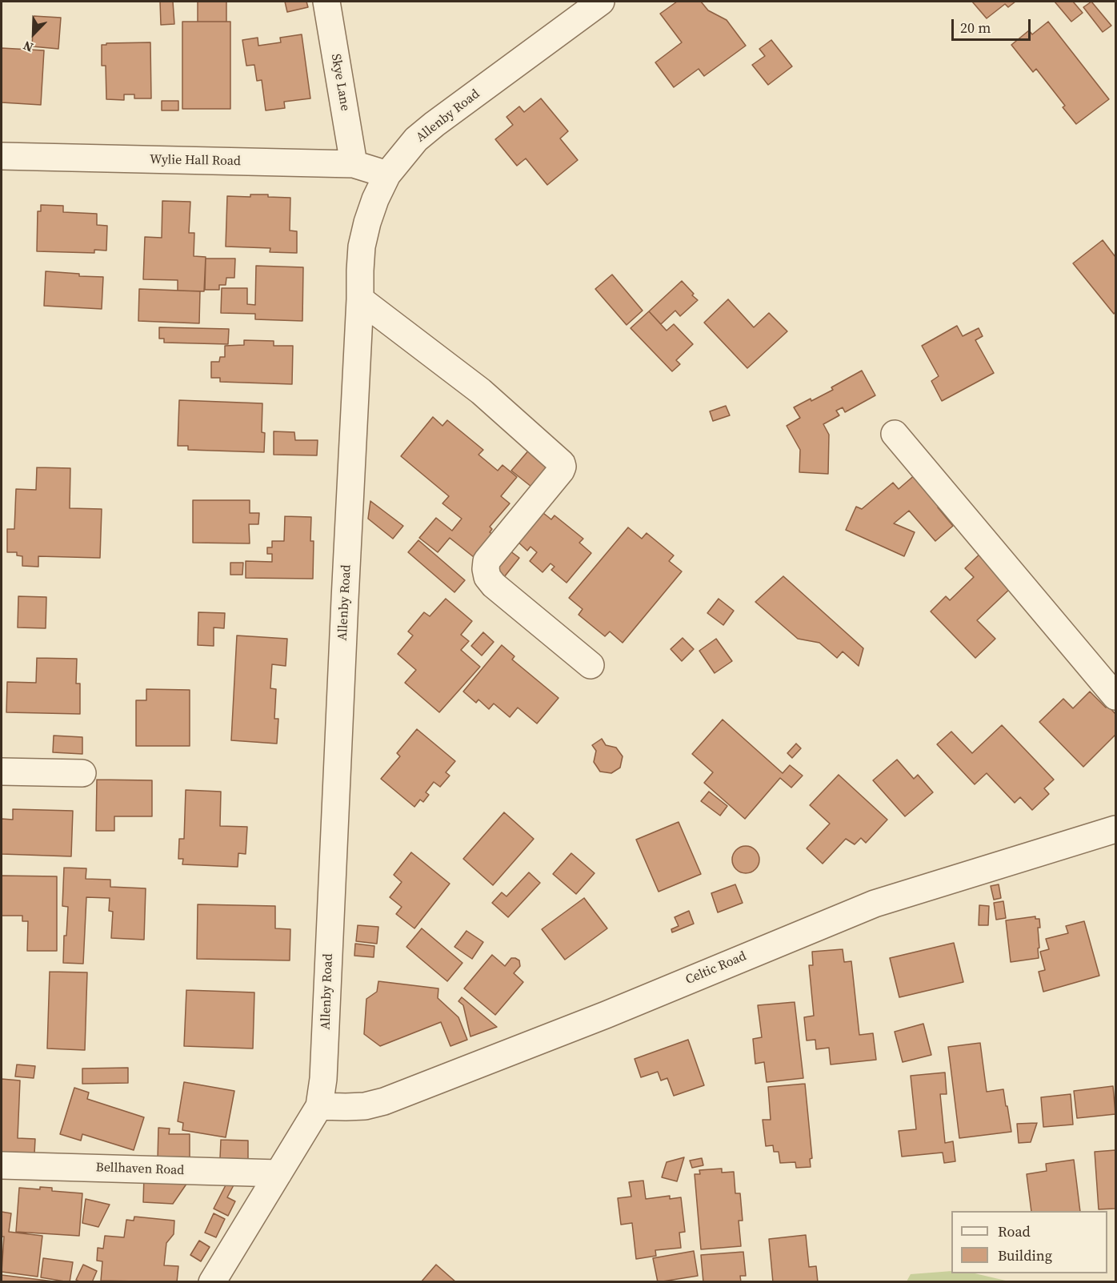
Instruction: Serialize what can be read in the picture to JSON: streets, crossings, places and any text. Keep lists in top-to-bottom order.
{
  "streets": {
    "street": [
      "Skye Lane",
      "Allenby Road",
      "Wylie Hall Road",
      "Celtic Road",
      "Bellhaven Road"
    ]
  },
  "crossings": [
    ["Skye Lane", "Wylie Hall Road"],
    ["Allenby Road", "Wylie Hall Road"],
    ["Allenby Road", "Celtic Road"],
    ["Allenby Road", "Bellhaven Road"]
  ],
  "legend": ["Road", "Building"],
  "scale_bar": "20 m",
  "north": "bottom left"
}
